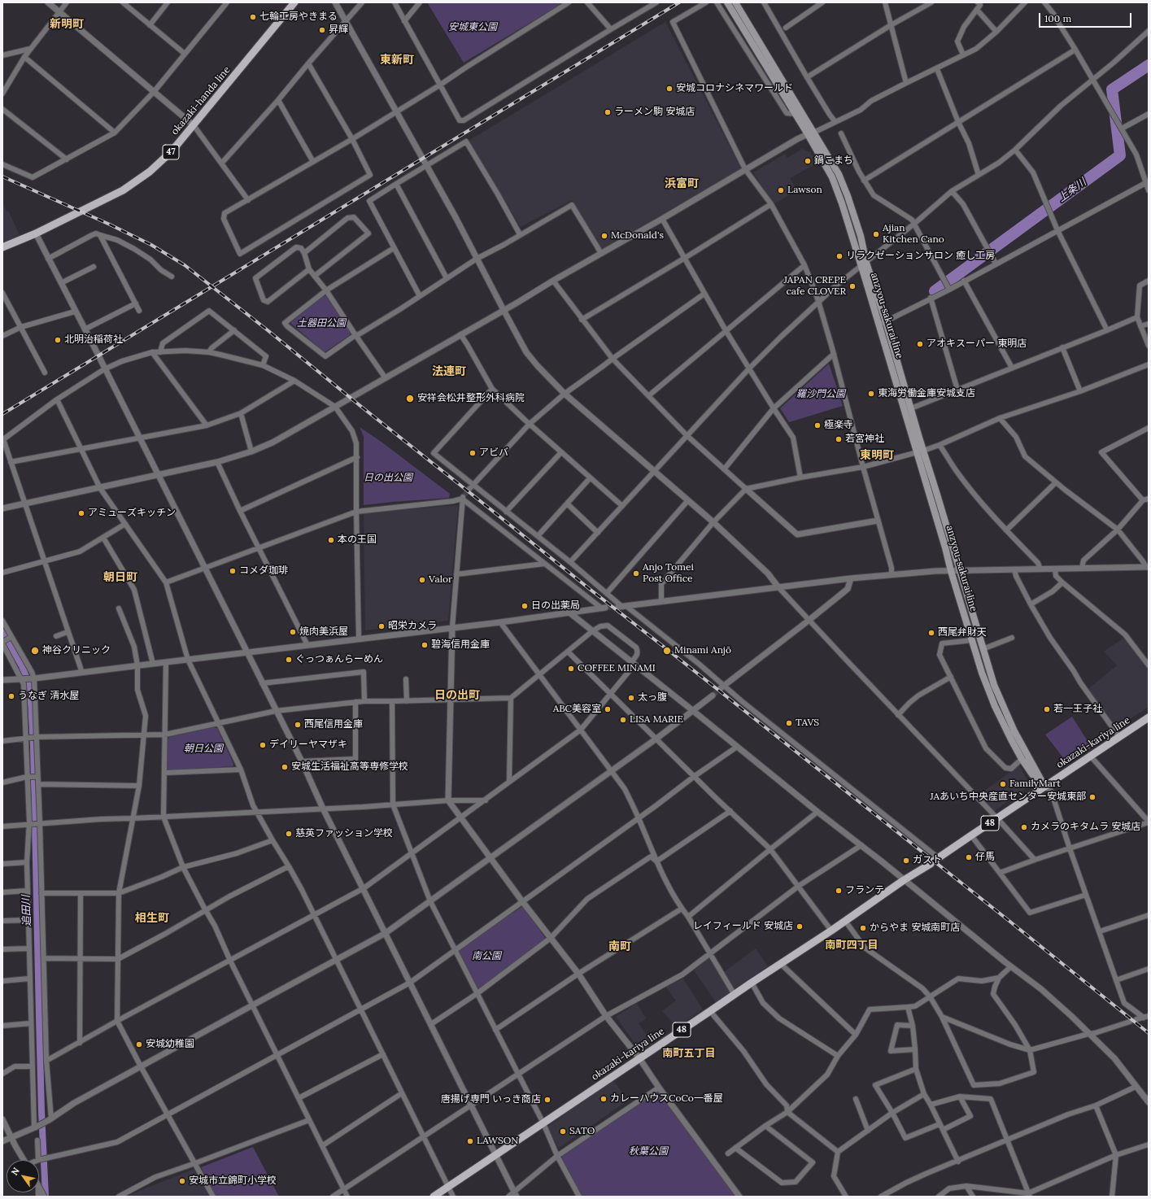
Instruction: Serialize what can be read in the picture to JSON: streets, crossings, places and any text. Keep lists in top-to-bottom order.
{
  "streets": {
    "main road": [
      "okazaki-handa line",
      "47",
      "anzyou-sakurai line",
      "okazaki-kariya line",
      "48"
    ]
  },
  "crossings": [
    ["anzyou-sakurai line", "okazaki-kariya line"]
  ],
  "districts": [
    "新明町",
    "東新町",
    "浜富町",
    "法連町",
    "東明町",
    "朝日町",
    "日の出町",
    "相生町",
    "南町四丁目",
    "南町",
    "南町五丁目"
  ],
  "water": ["上条川", "追田川"],
  "parks": [
    "安城東公園",
    "土器田公園",
    "羅沙門公園",
    "日の出公園",
    "朝日公園",
    "南公園",
    "秋葉公園"
  ],
  "places": [
    "七輪工房やきまる",
    "昇輝",
    "安城コロナシネマワールド",
    "ラーメン駒 安城店",
    "鍋こまち",
    "Lawson",
    "Ajian Kitchen Cano",
    "McDonald's",
    "リラクゼーションサロン 癒し工房",
    "JAPAN CREPE cafe CLOVER",
    "北明治稲荷社",
    "アオキスーパー 東明店",
    "東海労働金庫安城支店",
    "安祥会松井整形外科病院",
    "極楽寺",
    "若宮神社",
    "アビバ",
    "アミューズキッチン",
    "本の王国",
    "コメダ珈琲",
    "Anjo Tomei Post Office",
    "Valor",
    "日の出薬局",
    "昭栄カメラ",
    "焼肉美浜屋",
    "西尾弁財天",
    "碧海信用金庫",
    "神谷クリニック",
    "Minami Anjō",
    "ぐっつぁんらーめん",
    "COFFEE MINAMI",
    "うなぎ 清水屋",
    "太っ腹",
    "ABC美容室",
    "若一王子社",
    "LISA MARIE",
    "TAVS",
    "西尾信用金庫",
    "デイリーヤマザキ",
    "安城生活福祉高等専修学校",
    "FamilyMart",
    "JAあいち中央産直センター安城東部",
    "カメラのキタムラ 安城店",
    "慈英ファッション学校",
    "仔馬",
    "ガスト",
    "フランテ",
    "レイフィールド 安城店",
    "からやま 安城南町店",
    "安城幼稚園",
    "カレーハウスCoCo一番屋",
    "唐揚げ専門 いっき商店",
    "SATO",
    "LAWSON",
    "安城市立錦町小学校"
  ],
  "scale_bar": "100 m",
  "north": "top left"
}
